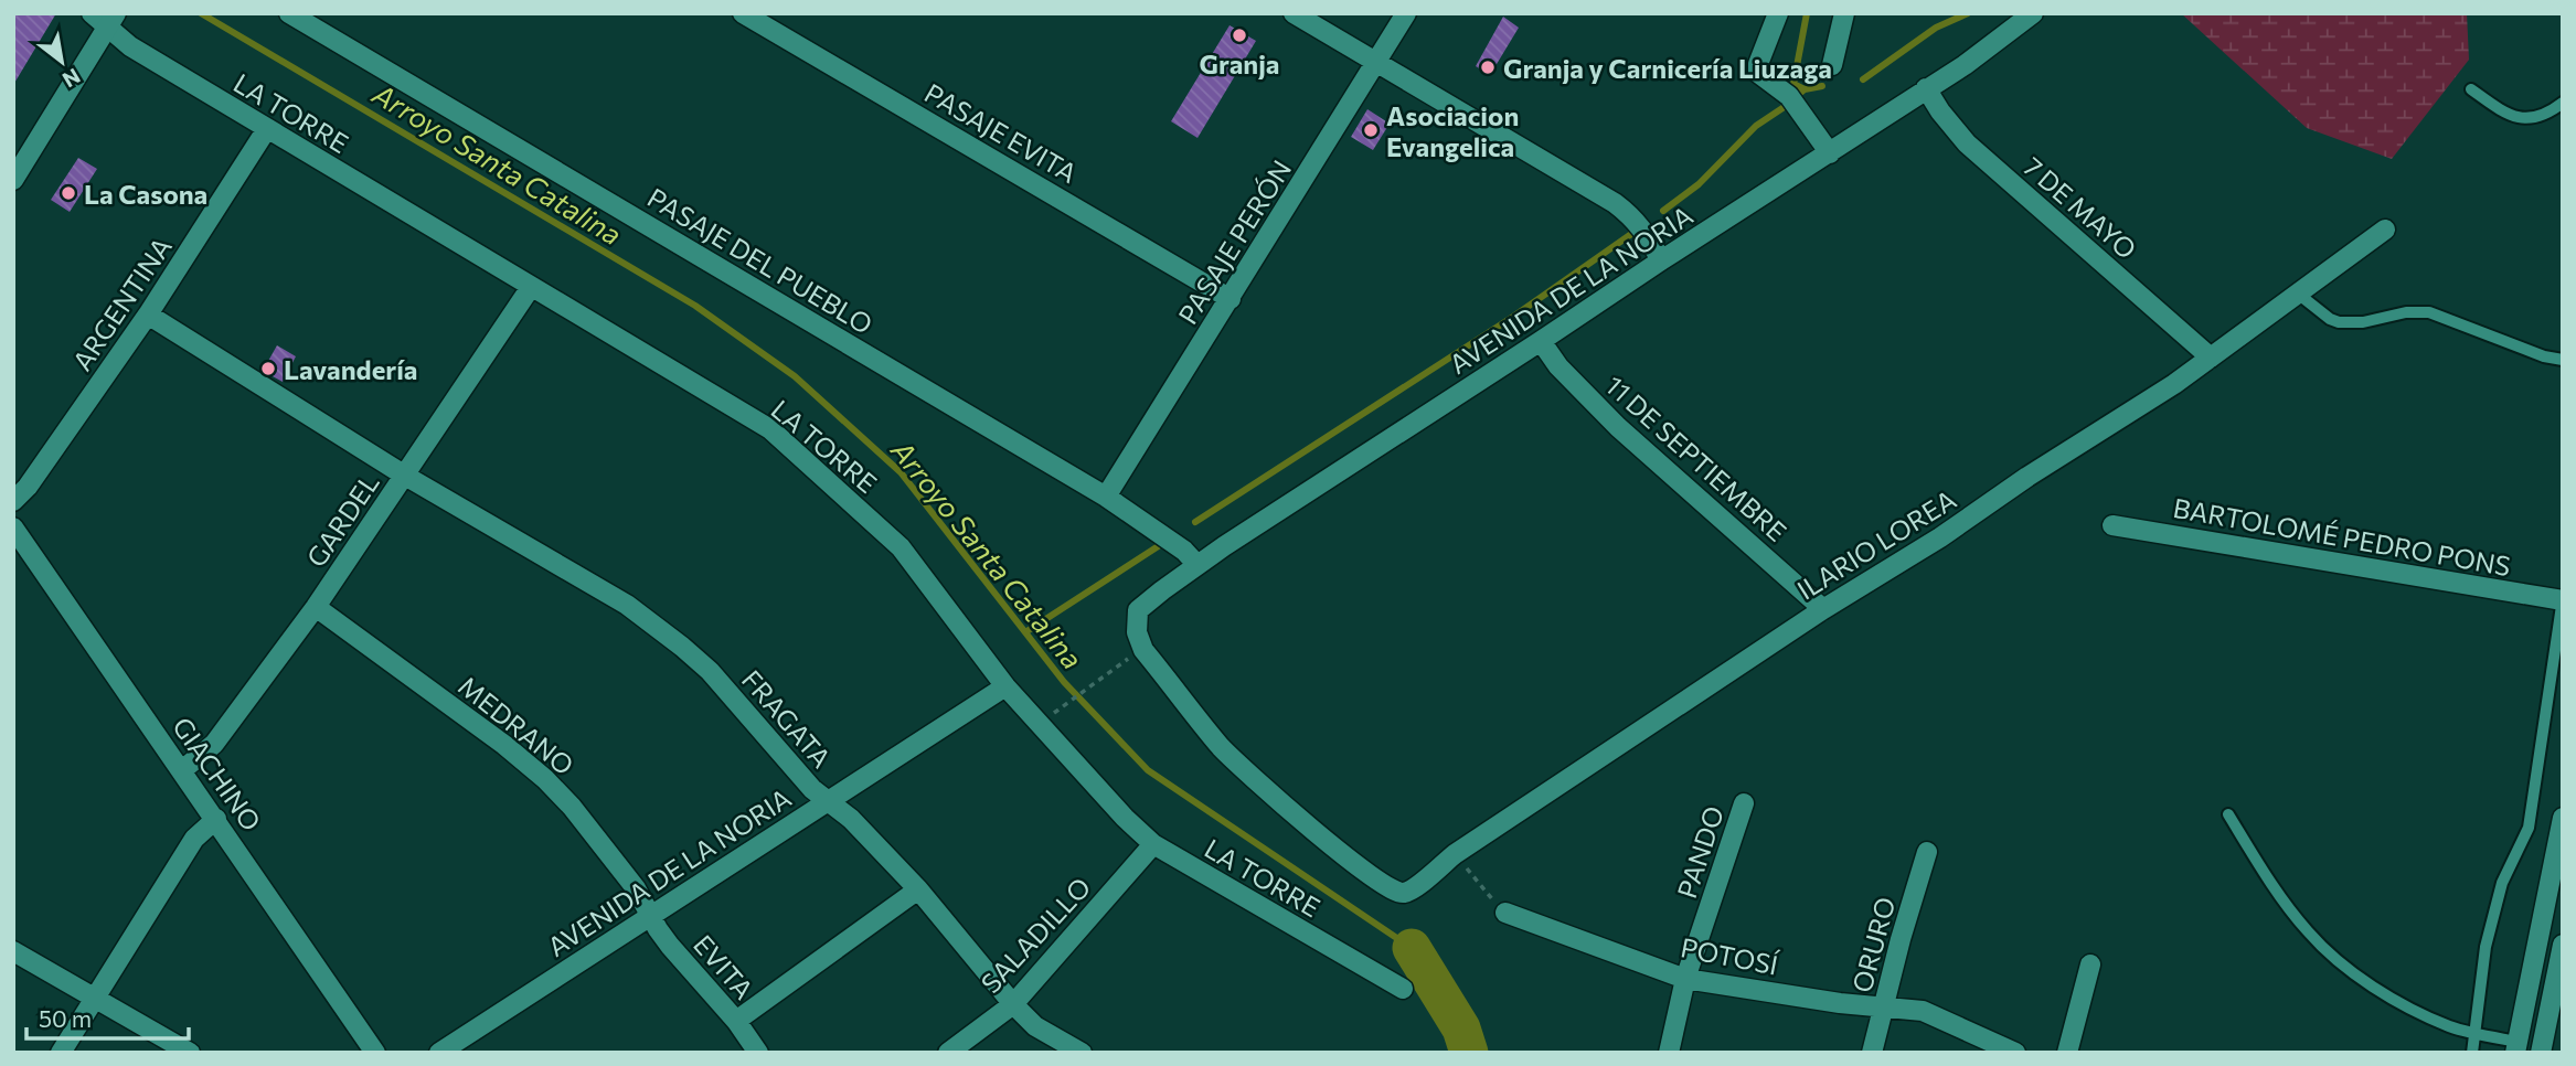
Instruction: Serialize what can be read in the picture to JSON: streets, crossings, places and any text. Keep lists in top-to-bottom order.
{
  "streets": {
    "street": [
      "LA TORRE",
      "PASAJE EVITA",
      "7 DE MAYO",
      "PASAJE PERÓN",
      "PASAJE DEL PUEBLO",
      "AVENIDA DE LA NORIA",
      "ARGENTINA",
      "11 DE SEPTIEMBRE",
      "GARDEL",
      "BARTOLOMÉ PEDRO PONS",
      "ILARIO LOREA",
      "FRAGATA",
      "MEDRANO",
      "GIACHINO",
      "PANDO",
      "SALADILLO",
      "ORURO",
      "POTOSÍ",
      "EVITA"
    ]
  },
  "crossings": [
    ["LA TORRE", "AVENIDA DE LA NORIA"],
    ["LA TORRE", "ARGENTINA"],
    ["LA TORRE", "GARDEL"],
    ["LA TORRE", "SALADILLO"],
    ["PASAJE EVITA", "PASAJE PERÓN"],
    ["7 DE MAYO", "AVENIDA DE LA NORIA"],
    ["7 DE MAYO", "ILARIO LOREA"],
    ["PASAJE PERÓN", "PASAJE DEL PUEBLO"],
    ["PASAJE DEL PUEBLO", "AVENIDA DE LA NORIA"],
    ["AVENIDA DE LA NORIA", "11 DE SEPTIEMBRE"],
    ["AVENIDA DE LA NORIA", "ILARIO LOREA"],
    ["AVENIDA DE LA NORIA", "FRAGATA"],
    ["AVENIDA DE LA NORIA", "MEDRANO"],
    ["AVENIDA DE LA NORIA", "EVITA"],
    ["ARGENTINA", "FRAGATA"],
    ["11 DE SEPTIEMBRE", "ILARIO LOREA"],
    ["GARDEL", "FRAGATA"],
    ["GARDEL", "MEDRANO"],
    ["GARDEL", "GIACHINO"],
    ["FRAGATA", "SALADILLO"],
    ["MEDRANO", "EVITA"],
    ["PANDO", "POTOSÍ"],
    ["ORURO", "POTOSÍ"]
  ],
  "water": ["Arroyo Santa Catalina"],
  "places": [
    "Granja",
    "Granja y Carnicería Liuzaga",
    "Asociacion Evangelica",
    "La Casona",
    "Lavandería"
  ],
  "scale_bar": "50 m",
  "north": "bottom right"
}
